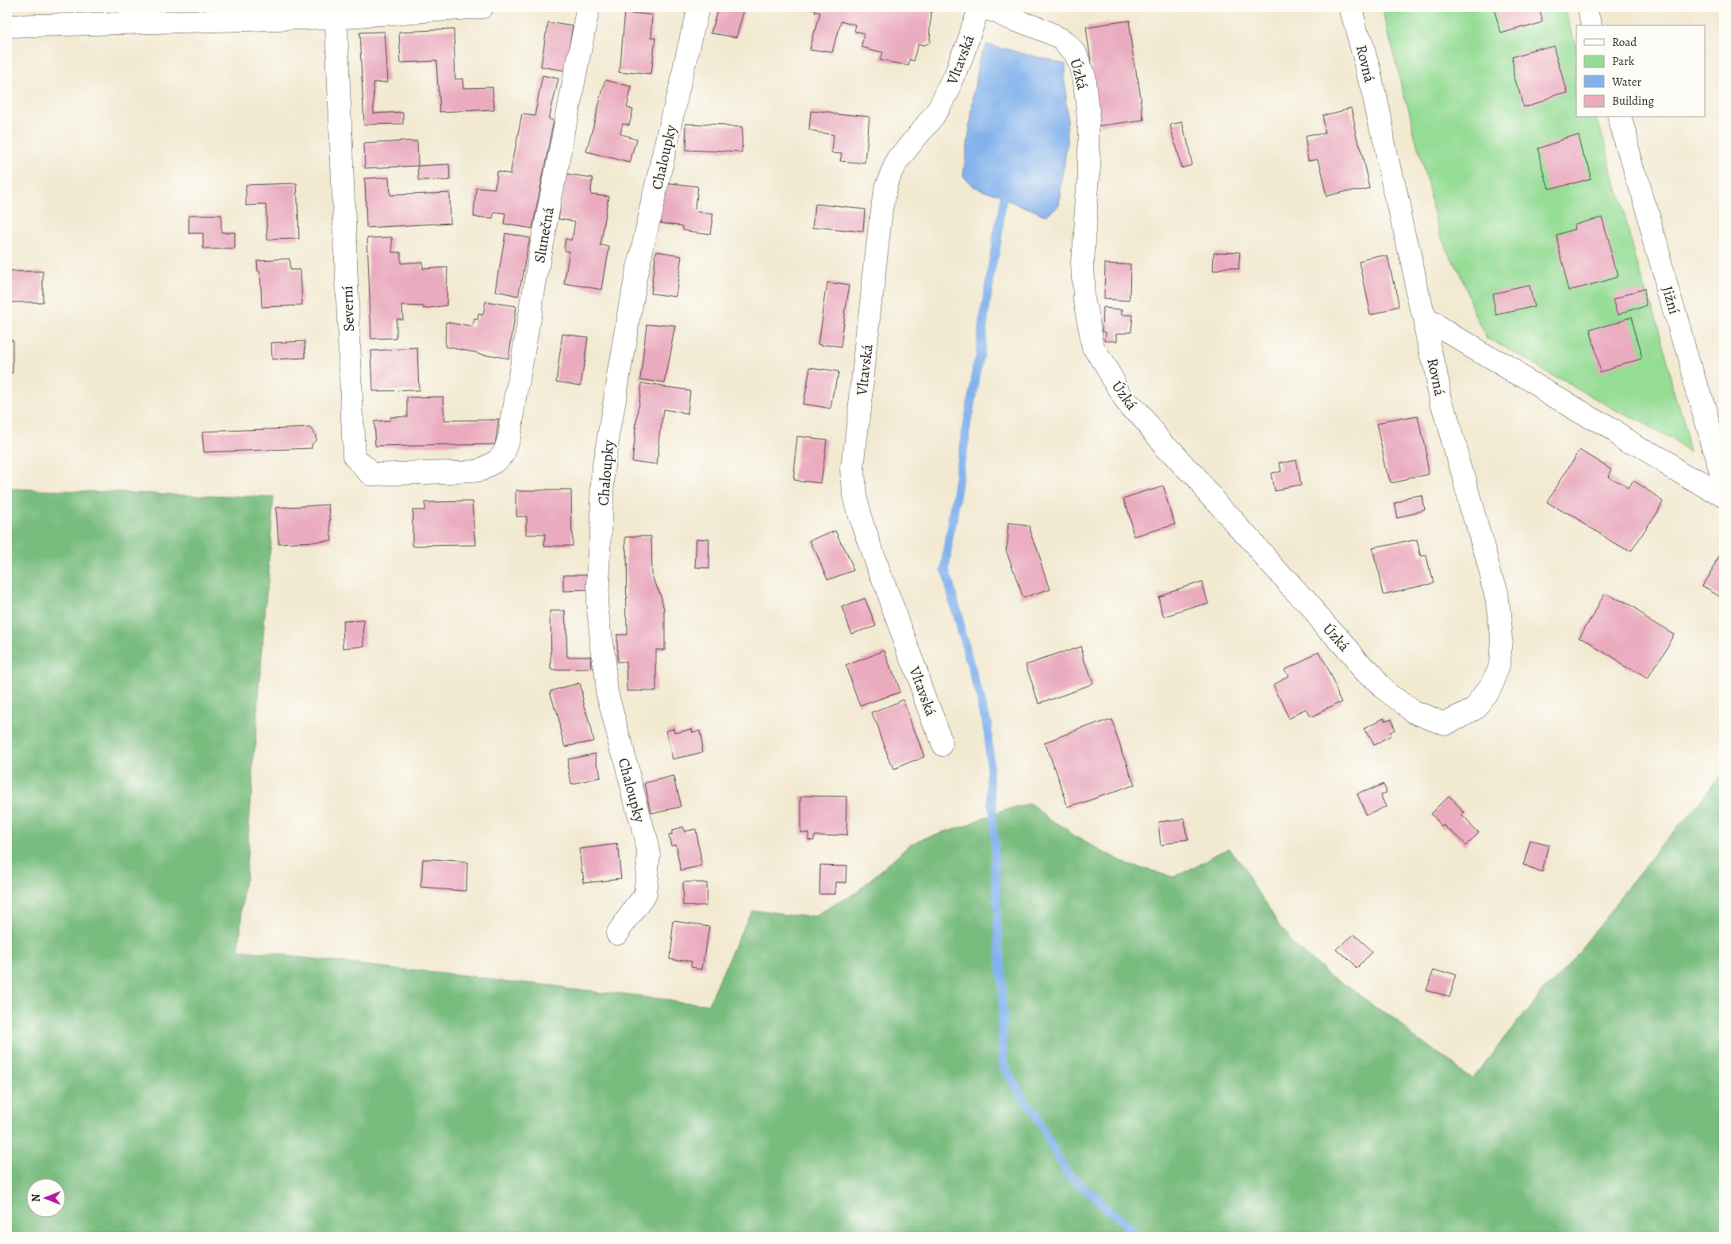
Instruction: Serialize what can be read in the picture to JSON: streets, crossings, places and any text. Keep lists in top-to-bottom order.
{
  "streets": {
    "street": [
      "Vltavská",
      "Rovná",
      "Úzká",
      "Chaloupky",
      "Slunečná",
      "Jižní",
      "Severní"
    ]
  },
  "crossings": [
    ["Vltavská", "Úzká"],
    ["Rovná", "Úzká"],
    ["Slunečná", "Severní"]
  ],
  "legend": [
    "Road",
    "Park",
    "Water",
    "Building"
  ],
  "north": "left"
}
